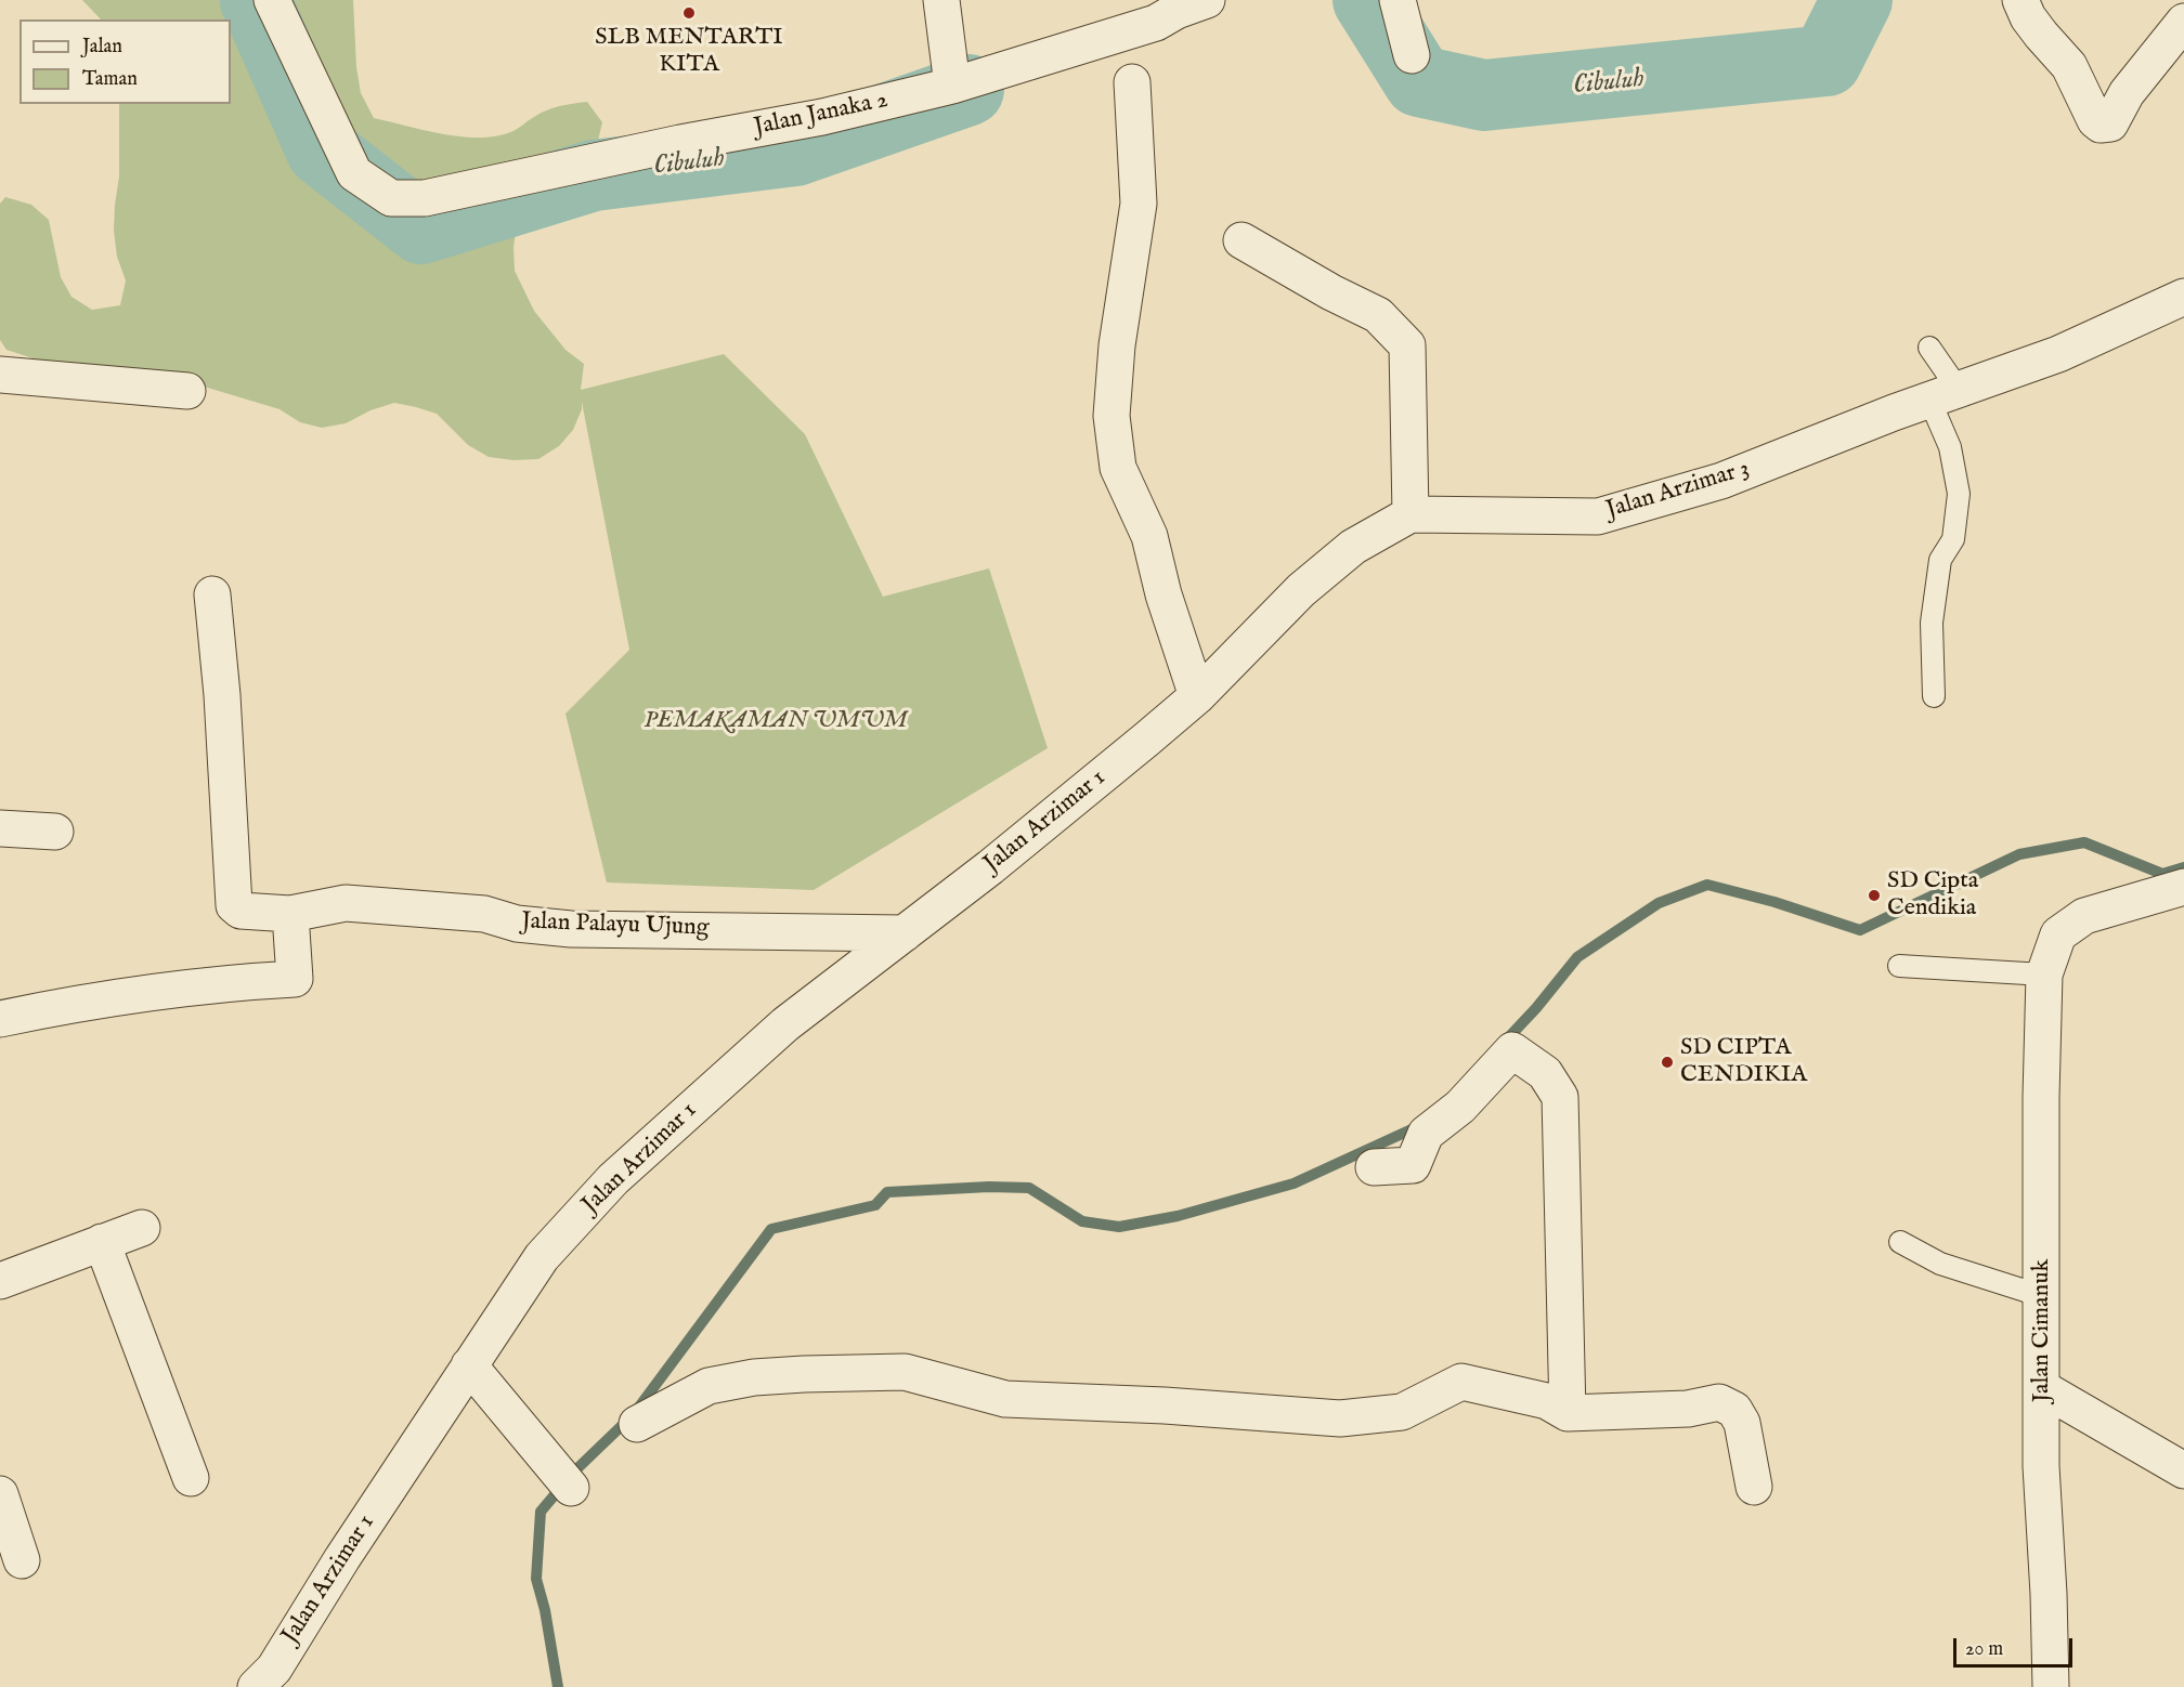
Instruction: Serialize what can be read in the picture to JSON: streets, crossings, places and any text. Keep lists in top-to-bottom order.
{
  "streets": {
    "street": [
      "Jalan Janaka 2",
      "Jalan Arzimar 3",
      "Jalan Arzimar 1",
      "Jalan Palayu Ujung",
      "Jalan Cimanuk"
    ]
  },
  "crossings": [
    ["Jalan Arzimar 1", "Jalan Palayu Ujung"]
  ],
  "water": ["Cibuluh"],
  "parks": ["PEMAKAMAN UMUM"],
  "places": ["SLB MENTARTI KITA", "SD Cipta Cendikia", "SD CIPTA CENDIKIA"],
  "legend": ["Jalan", "Taman"],
  "scale_bar": "20 m"
}
